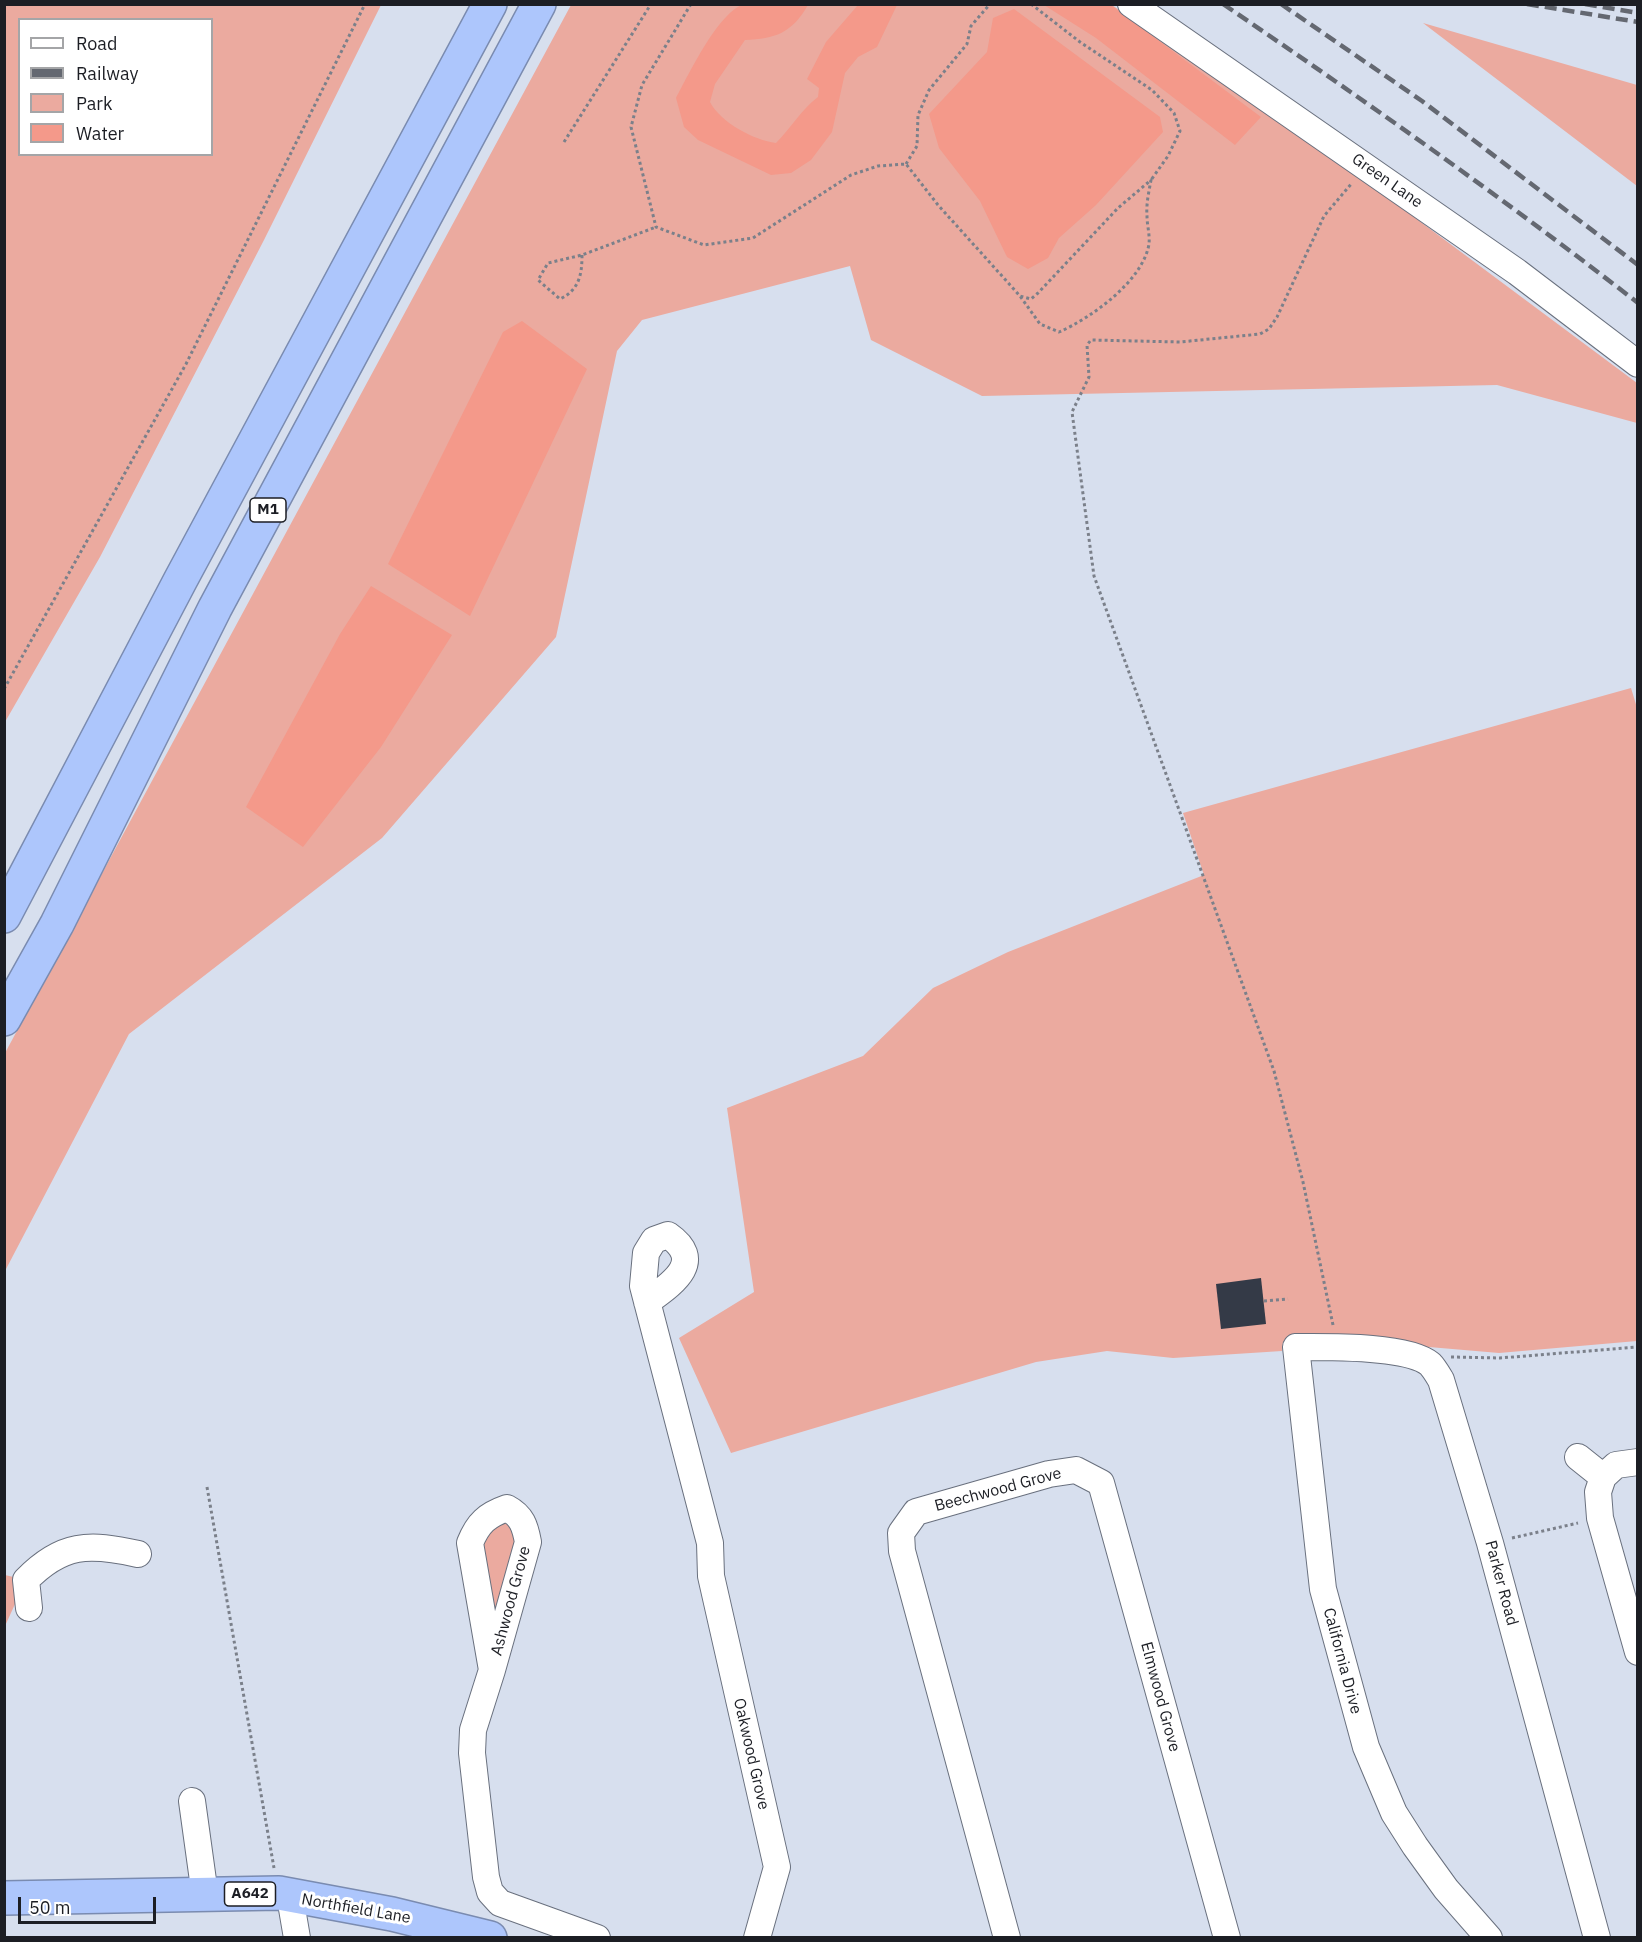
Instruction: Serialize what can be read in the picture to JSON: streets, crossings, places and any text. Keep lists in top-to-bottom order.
{
  "streets": {
    "highway": ["M1", "A642", "Northfield Lane"],
    "street": [
      "Green Lane",
      "Beechwood Grove",
      "Parker Road",
      "Ashwood Grove",
      "California Drive",
      "Elmwood Grove",
      "Oakwood Grove"
    ]
  },
  "crossings": [
    ["Beechwood Grove", "Elmwood Grove"]
  ],
  "legend": [
    "Road",
    "Railway",
    "Park",
    "Water"
  ],
  "scale_bar": "50 m"
}
